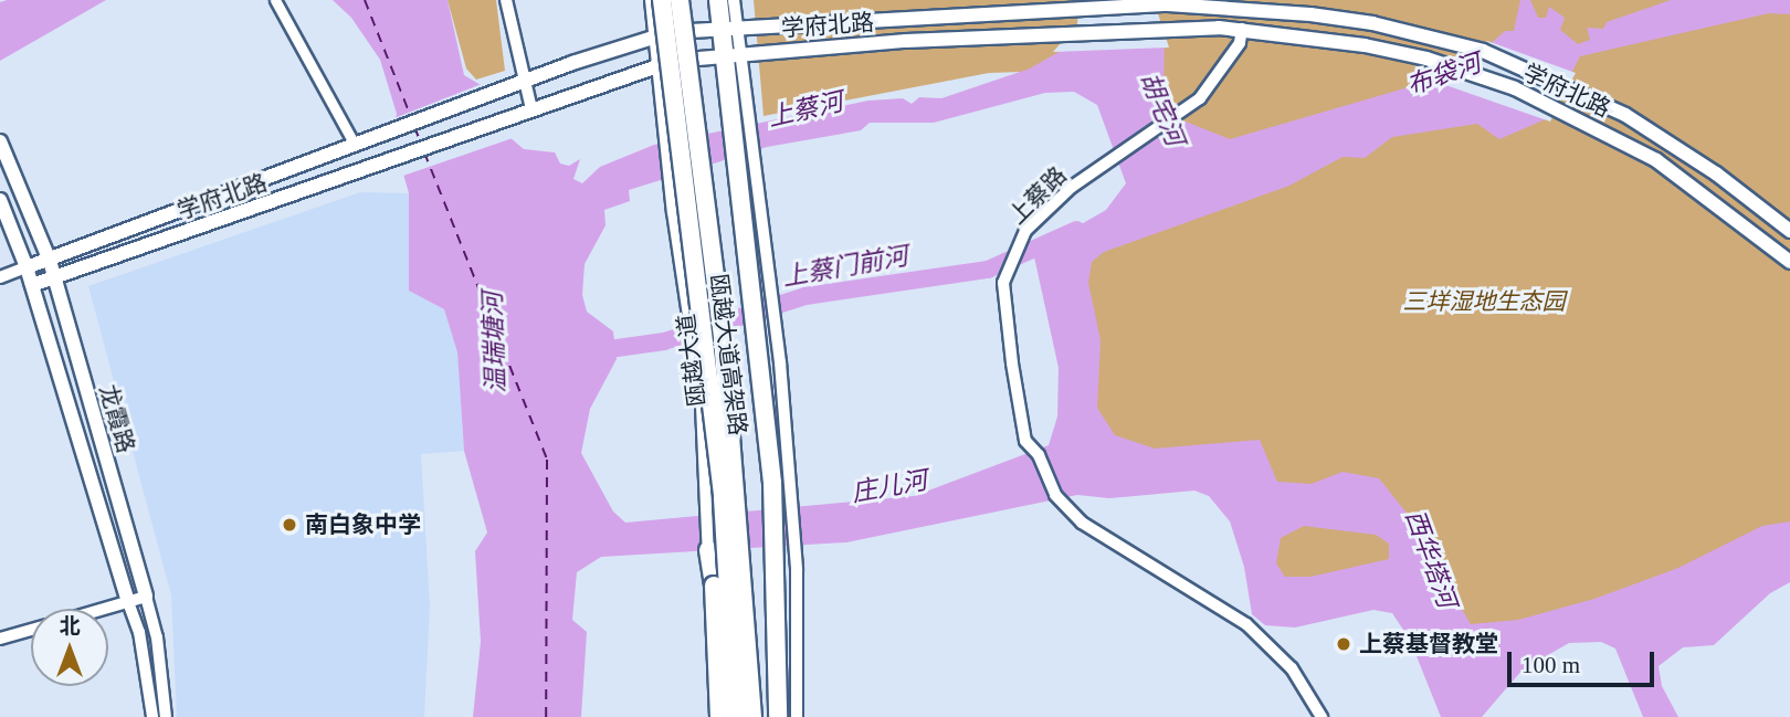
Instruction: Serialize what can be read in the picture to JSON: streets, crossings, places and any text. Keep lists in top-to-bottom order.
{
  "streets": {
    "highway": ["瓯越大道高架路", "瓯越大道"],
    "main road": ["学府北路", "龙霞路"],
    "street": ["上蔡路"]
  },
  "crossings": [
    ["学府北路", "上蔡路"],
    ["学府北路", "瓯越大道"],
    ["学府北路", "龙霞路"],
    ["瓯越大道高架路", "瓯越大道"]
  ],
  "water": [
    "布袋河",
    "胡宅河",
    "上蔡河",
    "上蔡门前河",
    "温瑞塘河",
    "庄儿河",
    "西华塔河"
  ],
  "parks": ["三垟湿地生态园"],
  "places": ["南白象中学", "上蔡基督教堂"],
  "scale_bar": "100 m",
  "north": "top"
}
